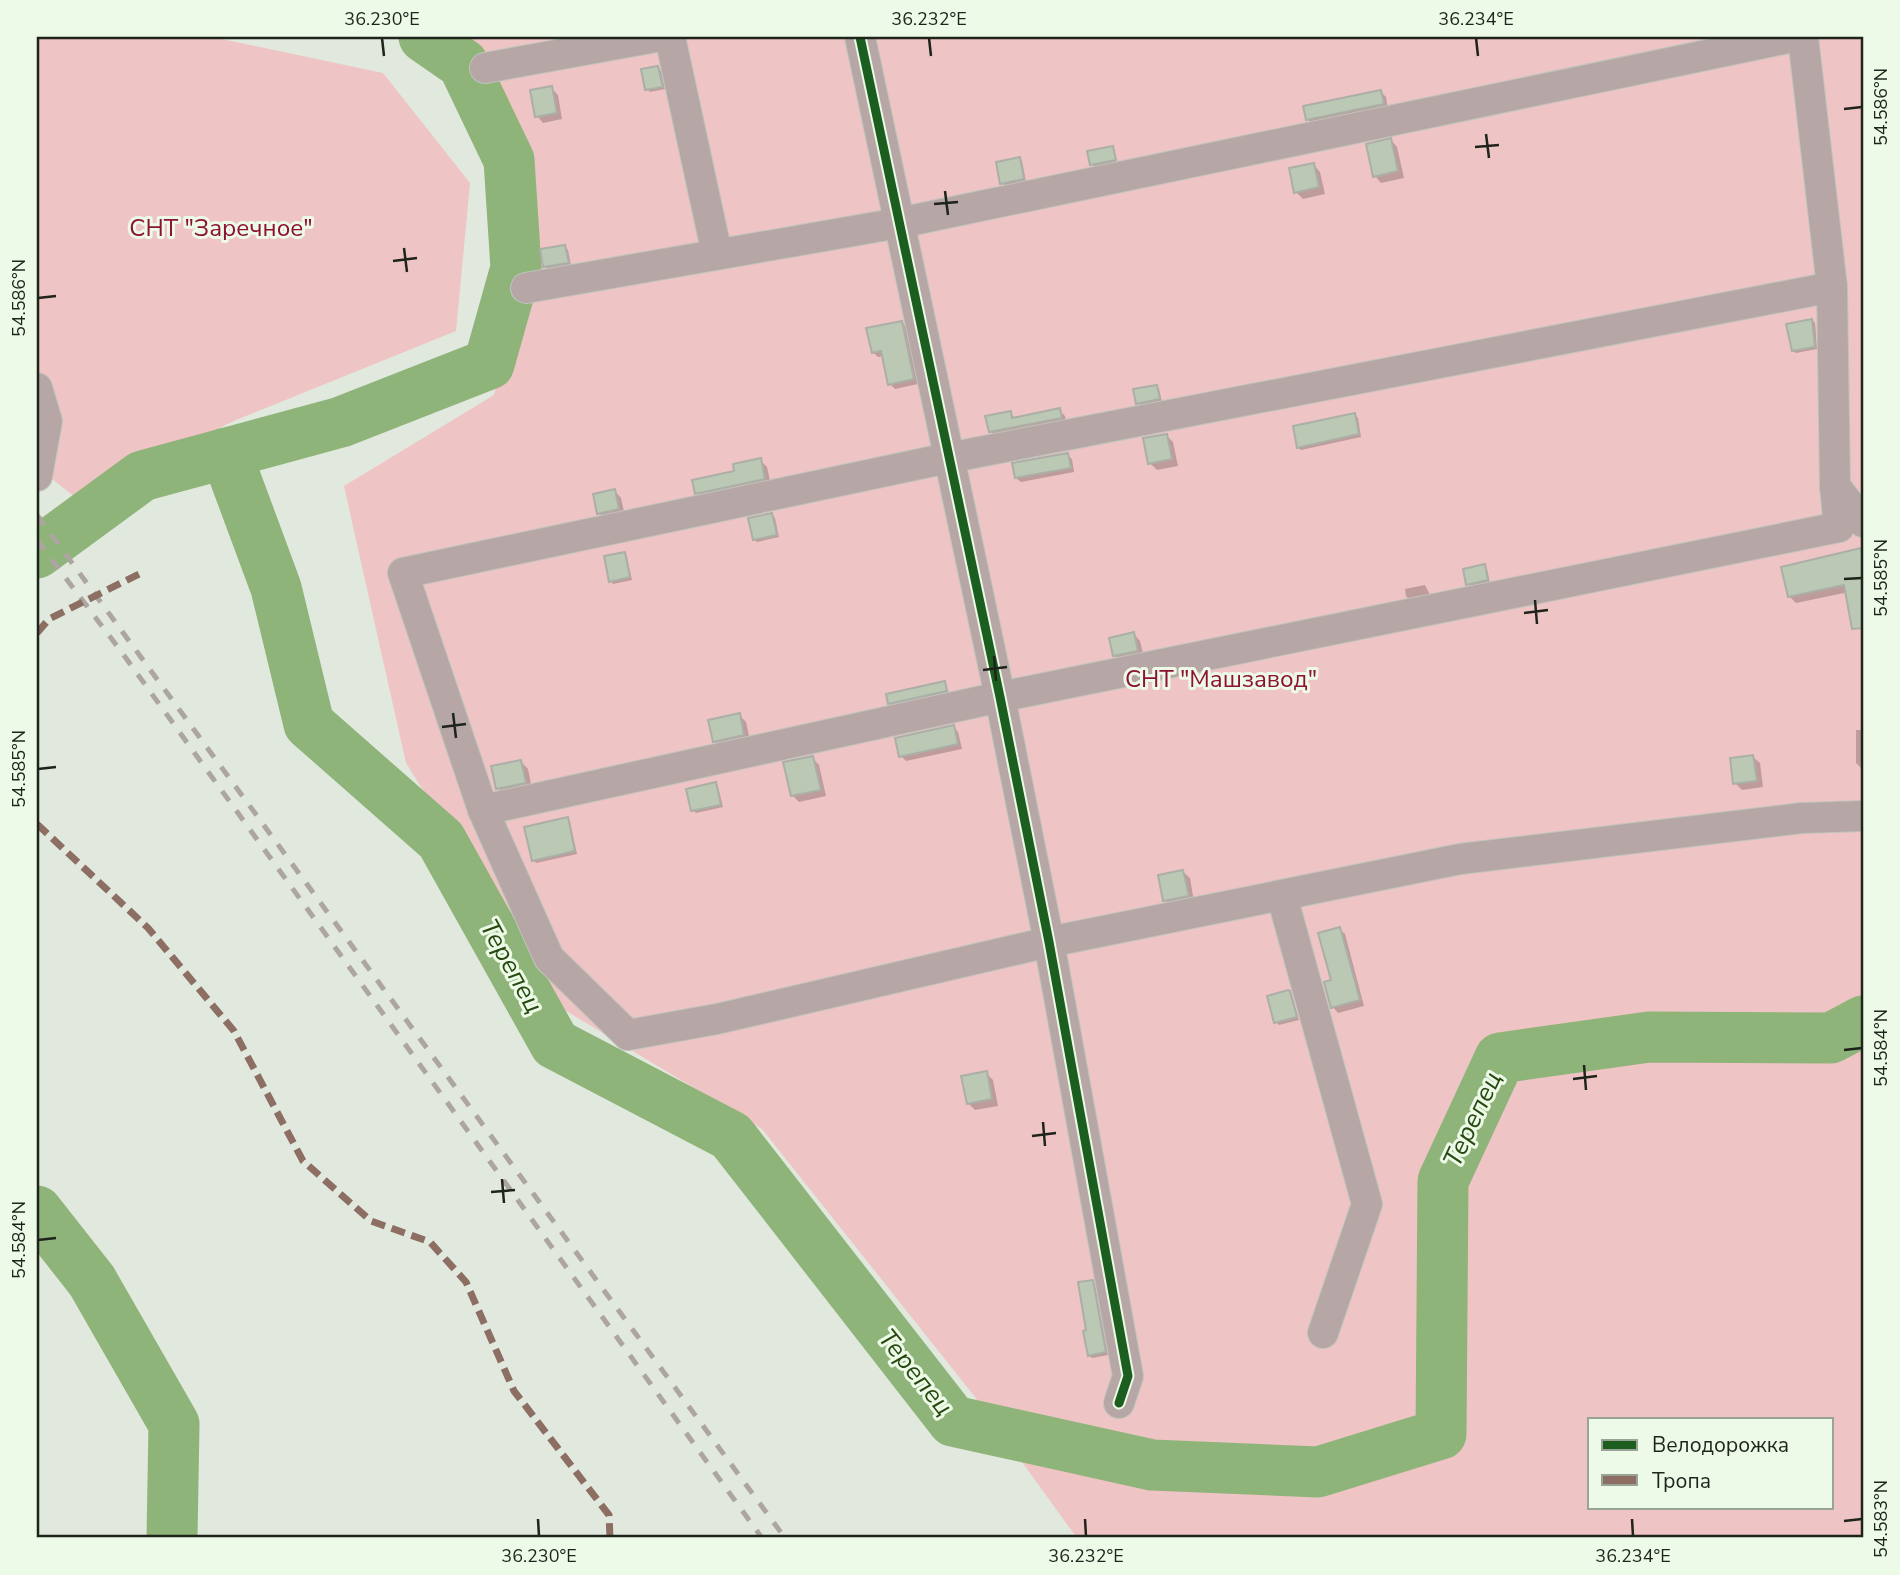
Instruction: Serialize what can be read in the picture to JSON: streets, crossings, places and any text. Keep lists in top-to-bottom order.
{
  "water": ["Терепец"],
  "parks": ["СНТ \"Заречное\"", "СНТ \"Машзавод\""],
  "legend": ["Велодорожка", "Тропа"],
  "coordinates": [
    "36.230°E",
    "36.232°E",
    "36.234°E",
    "54.586°N",
    "54.585°N",
    "54.584°N",
    "54.583°N"
  ]
}
